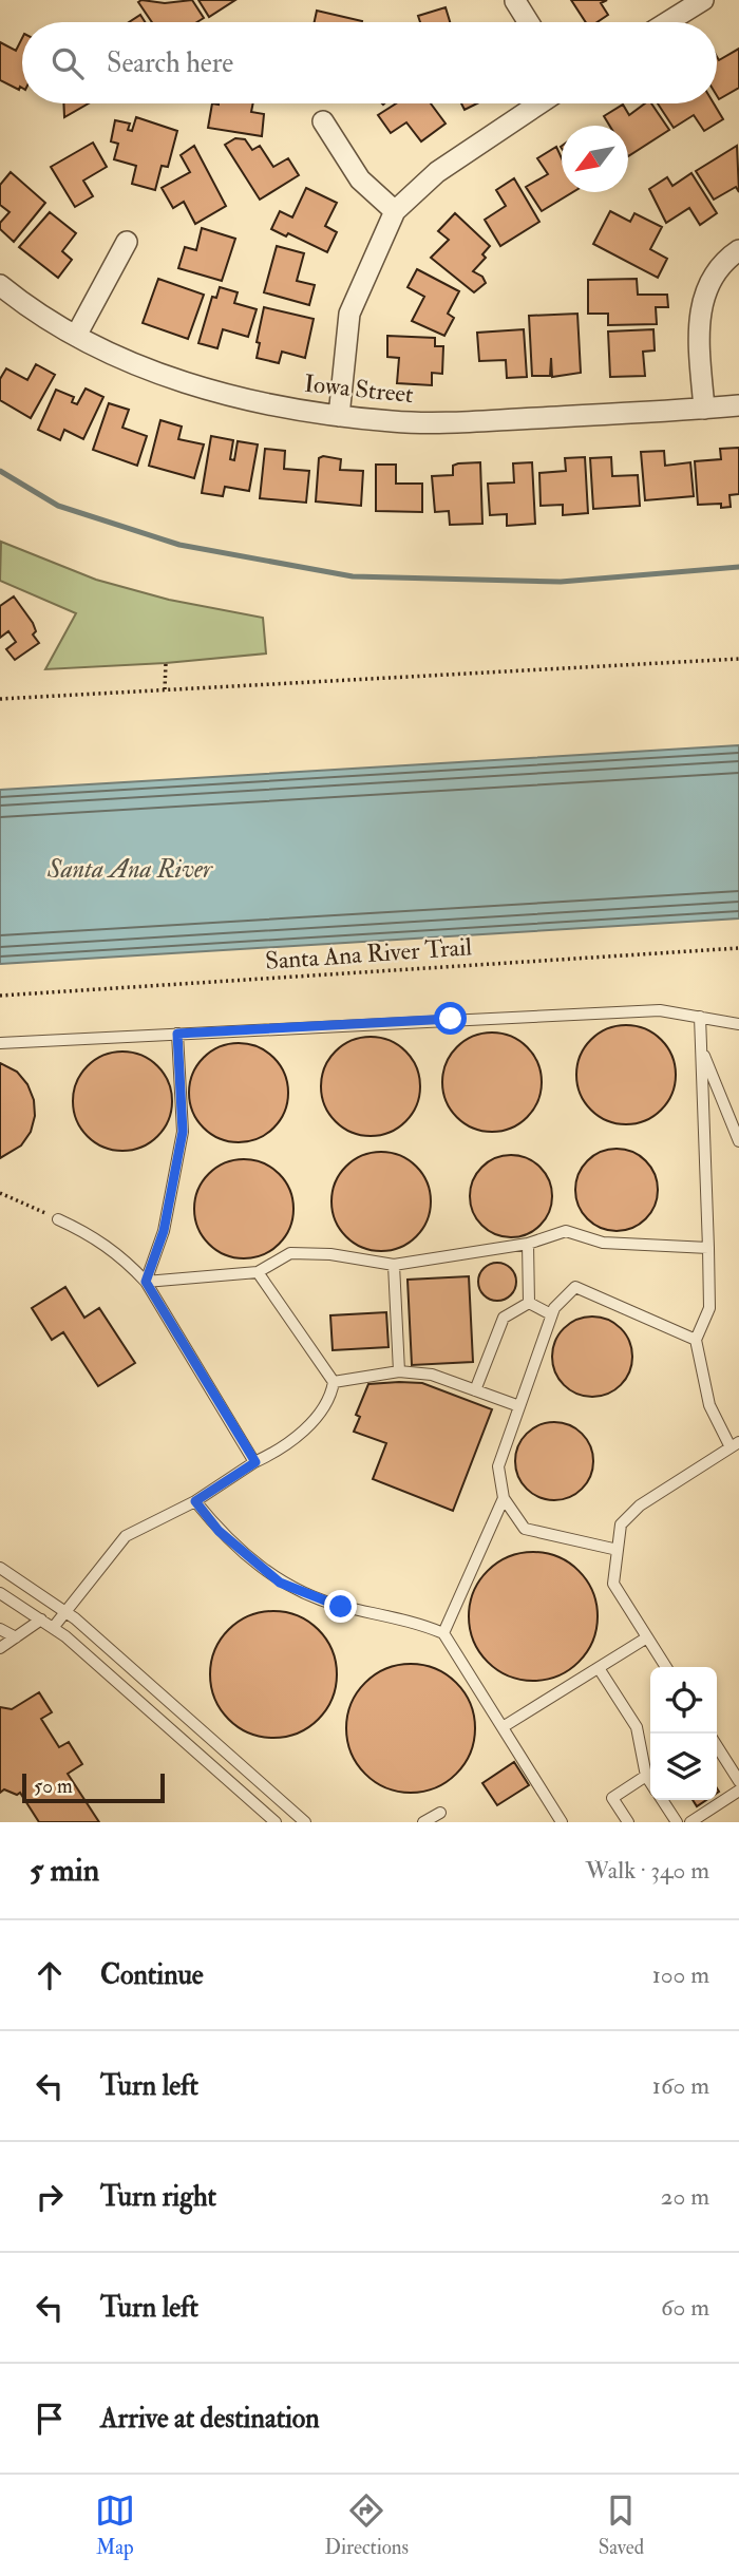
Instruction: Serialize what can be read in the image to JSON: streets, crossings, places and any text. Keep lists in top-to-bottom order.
{
  "streets": {
    "street": ["Iowa Street"],
    "path": ["Santa Ana River Trail"]
  },
  "water": ["Santa Ana River"],
  "scale_bar": "50 m",
  "north": "bottom left",
  "page": {
    "search": "Search here",
    "scale": "50 m",
    "heading": ["5 min", "Walk · 340 m"],
    "list": [
      ["Continue", "100 m"],
      ["Turn left", "160 m"],
      ["Turn right", "20 m"],
      ["Turn left", "60 m"],
      "Arrive at destination"
    ],
    "nav": ["Map", "Directions", "Saved"]
  }
}
